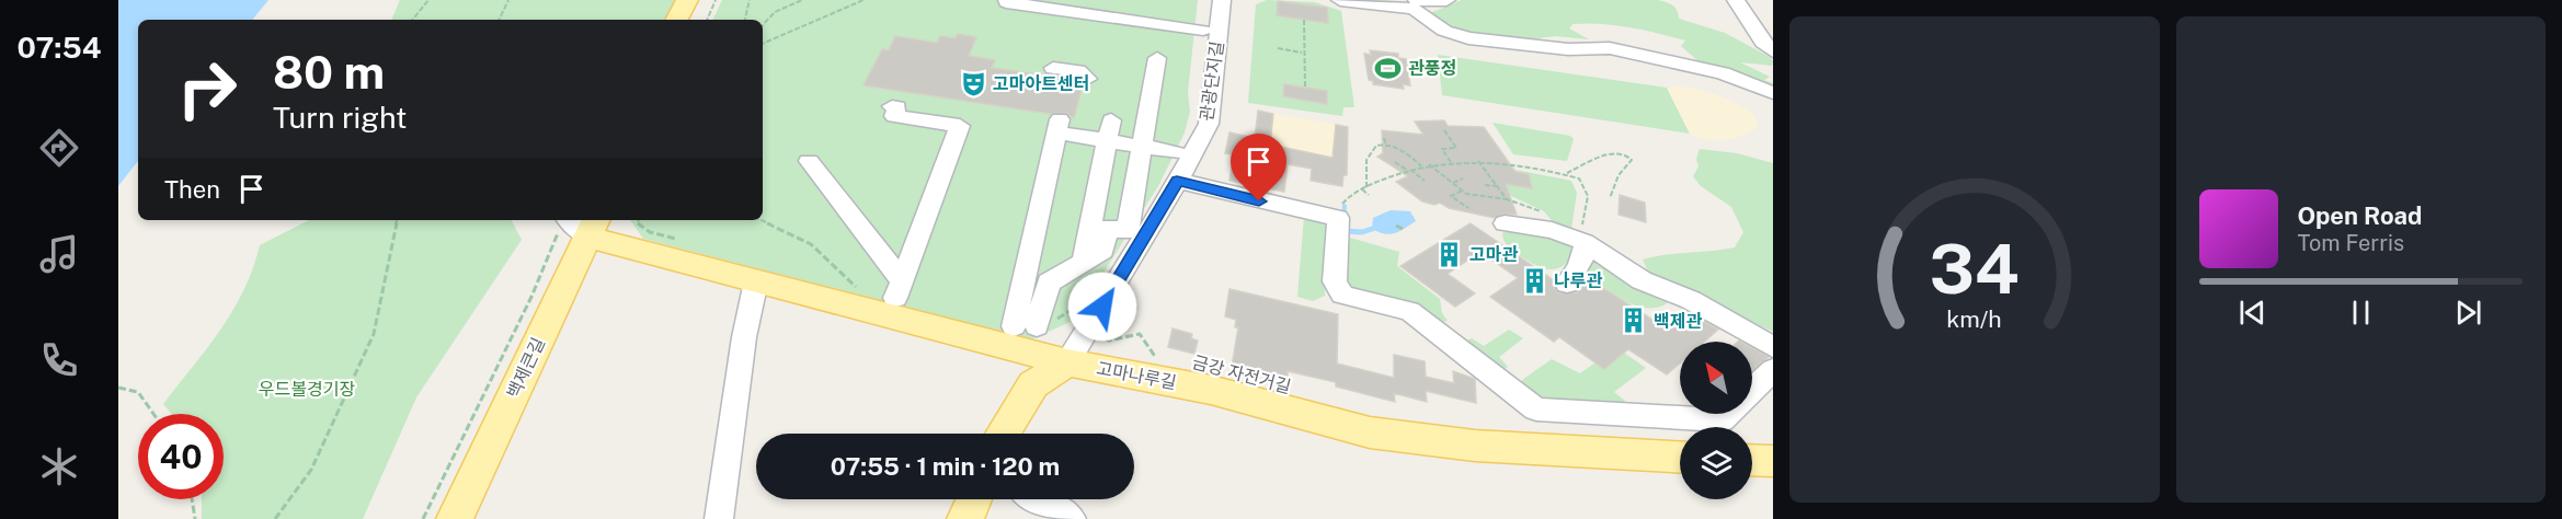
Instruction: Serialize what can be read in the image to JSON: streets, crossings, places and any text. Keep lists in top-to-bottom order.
{
  "streets": {
    "main road": ["백제큰길", "고마나루길"],
    "street": ["관광단지길"],
    "path": ["금강 자전거길"]
  },
  "crossings": [
    ["관광단지길", "금강 자전거길"],
    ["관광단지길", "고마나루길"],
    ["백제큰길", "고마나루길"]
  ],
  "parks": ["우드볼경기장"],
  "places": {
    "sports": ["관풍정"],
    "theatre": ["고마아트센터"],
    "building": ["고마관", "나루관", "백제관"]
  },
  "north": "top left",
  "page": {
    "tabs": "07:54",
    "turn": ["80 m", "Turn right"],
    "then": "Then",
    "song": ["Open Road", "Tom Ferris"],
    "limit": "40",
    "trip": "07:55 · 1 min · 120 m",
    "gauge": ["34", "km/h"]
  }
}
